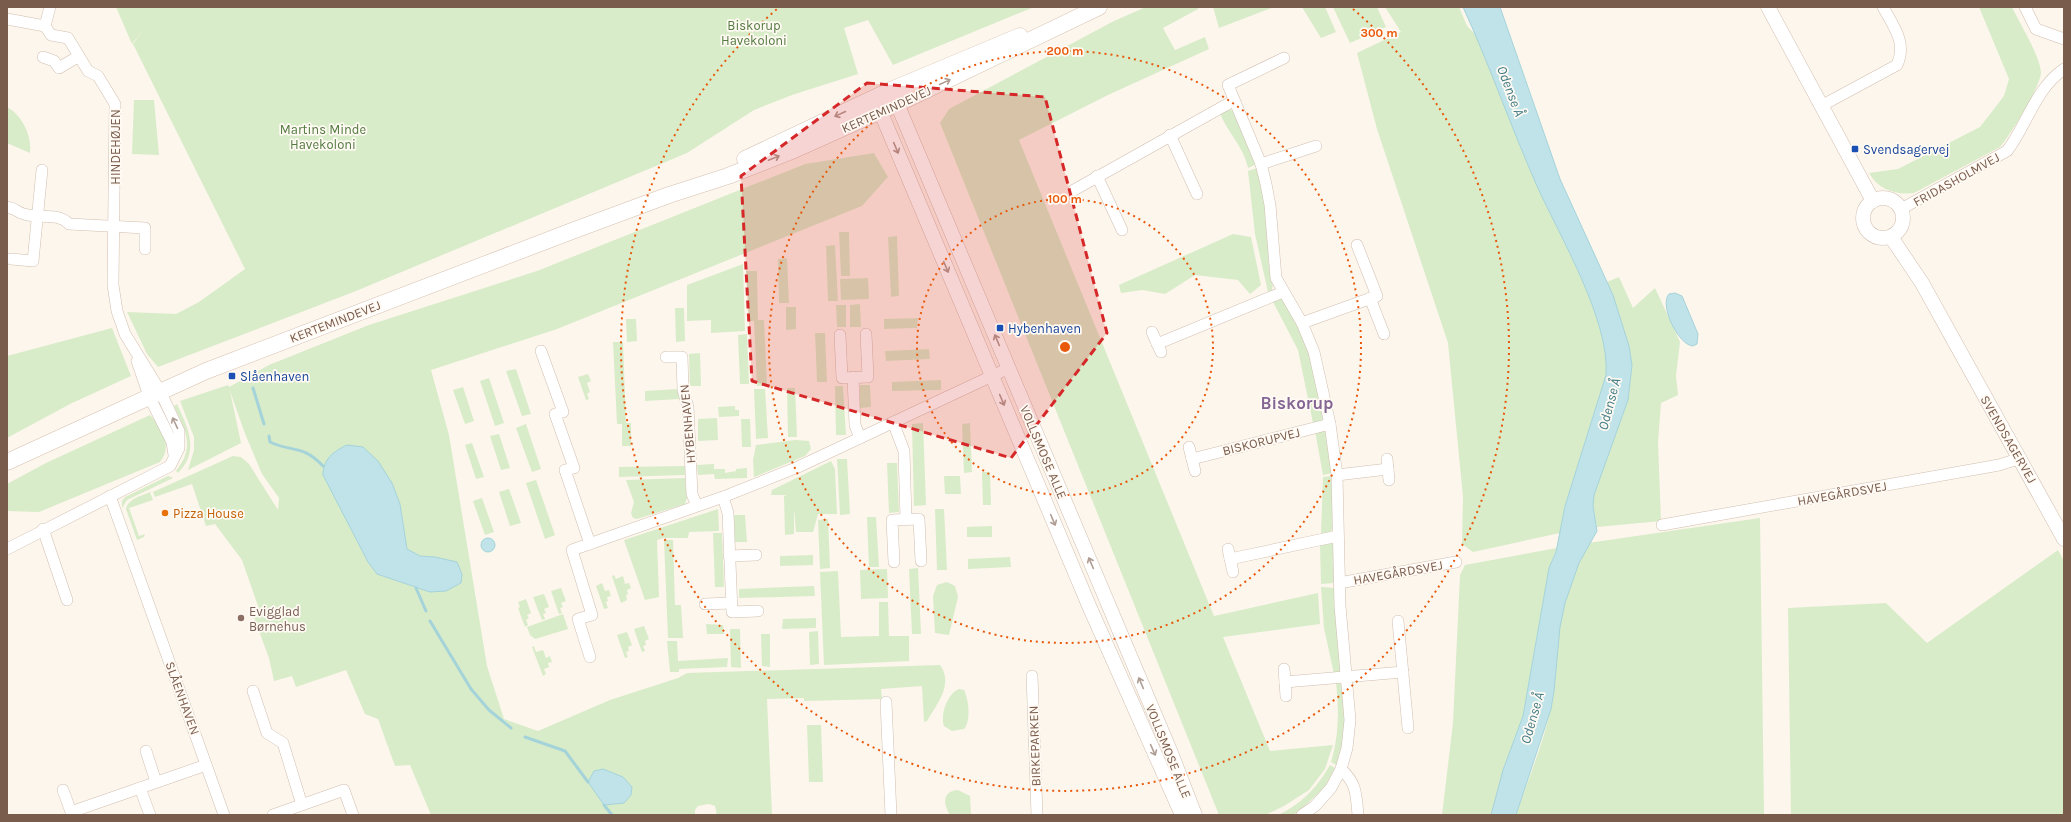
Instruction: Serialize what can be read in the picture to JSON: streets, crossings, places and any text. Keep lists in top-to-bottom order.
{
  "streets": {
    "main road": ["KERTEMINDEVEJ"],
    "street": [
      "HINDEHØJEN",
      "FRIDASHOLMVEJ",
      "HYBENHAVEN",
      "SVENDSAGERVEJ",
      "BISKORUPVEJ",
      "VOLLSMOSE ALLE",
      "HAVEGÅRDSVEJ",
      "SLÅENHAVEN",
      "BIRKEPARKEN"
    ]
  },
  "crossings": [
    ["KERTEMINDEVEJ", "HINDEHØJEN"],
    ["KERTEMINDEVEJ", "VOLLSMOSE ALLE"],
    ["FRIDASHOLMVEJ", "SVENDSAGERVEJ"],
    ["SVENDSAGERVEJ", "HAVEGÅRDSVEJ"]
  ],
  "districts": ["Biskorup"],
  "water": ["Odense Å"],
  "parks": ["Biskorup Havekoloni", "Martins Minde Havekoloni"],
  "places": {
    "transit": ["Svendsagervej", "Hybenhaven", "Slåenhaven"],
    "other": ["Pizza House", "Evigglad Børnehus"]
  },
  "rings": ["300 m", "200 m", "100 m"]
}
